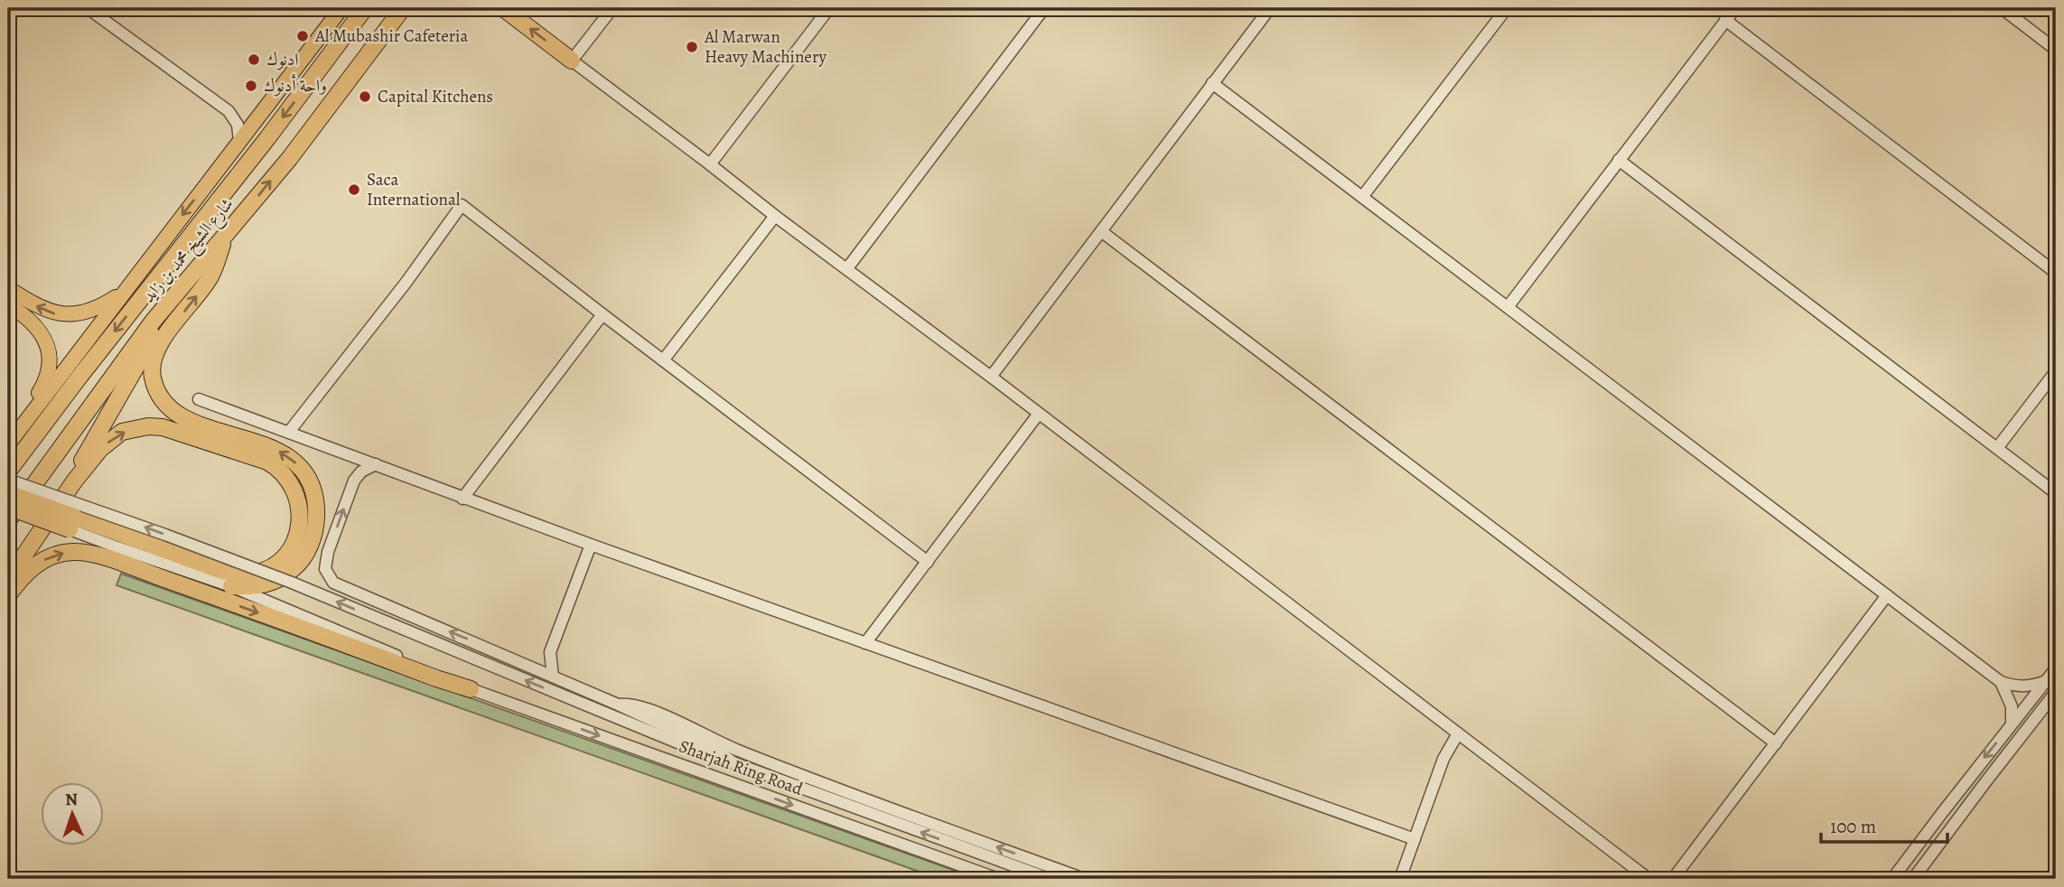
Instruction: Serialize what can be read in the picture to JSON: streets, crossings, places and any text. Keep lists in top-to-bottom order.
{
  "streets": {
    "highway": ["شارع الشيخ محمد بن زايد"],
    "street": ["Sharjah Ring Road"]
  },
  "places": [
    "Al Mubashir Cafeteria",
    "Al Marwan Heavy Machinery",
    "ادنوك",
    "واحة أدنوك",
    "Capital Kitchens",
    "Saca International"
  ],
  "scale_bar": "100 m",
  "north": "top"
}
